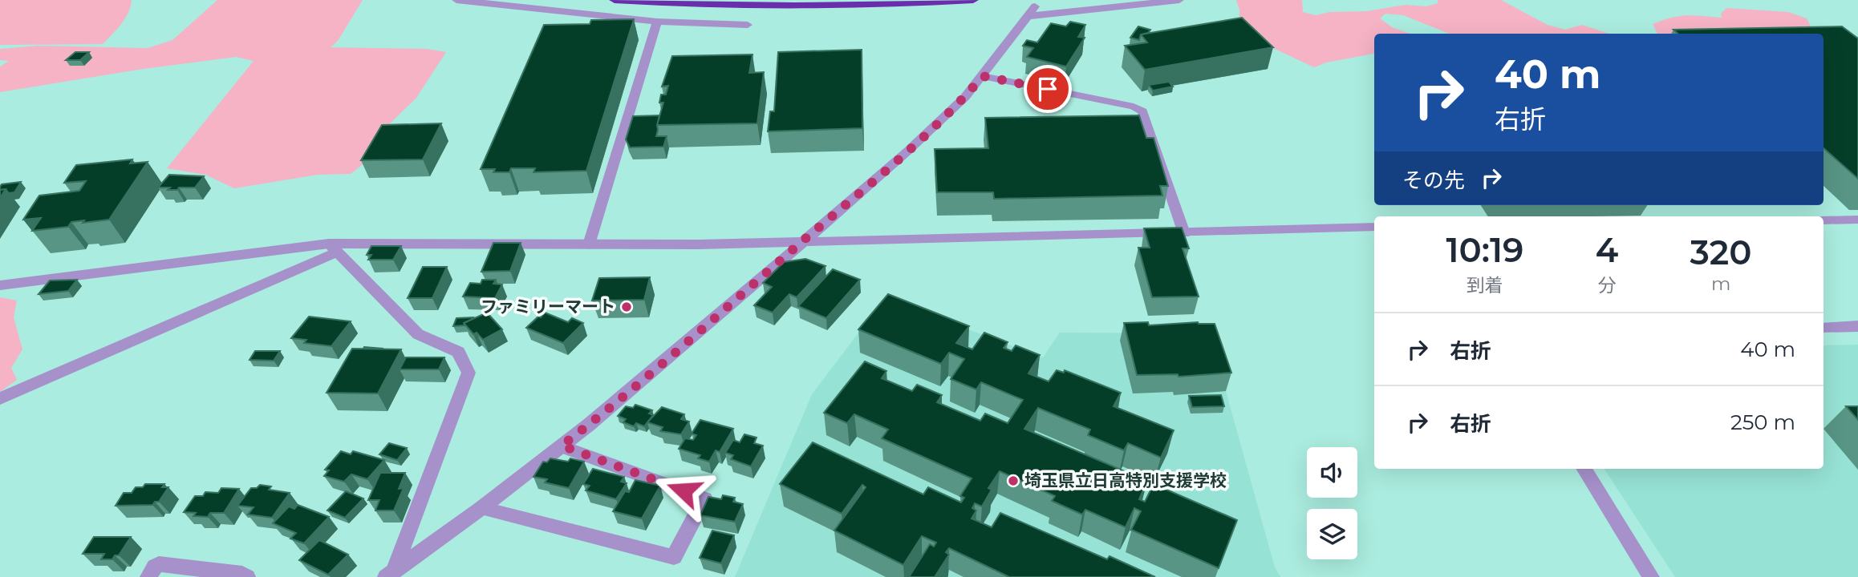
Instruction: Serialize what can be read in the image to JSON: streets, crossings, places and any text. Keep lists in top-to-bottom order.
{
  "places": ["ファミリーマート", "埼玉県立日高特別支援学校"],
  "page": {
    "turn": ["40 m", "右折"],
    "then": "その先",
    "eta": [
      "10:19",
      "到着",
      "4",
      "分",
      "320",
      "m"
    ],
    "list": [
      {
        "name": "右折",
        "value": "40 m"
      },
      {
        "name": "右折",
        "value": "250 m"
      }
    ]
  }
}
